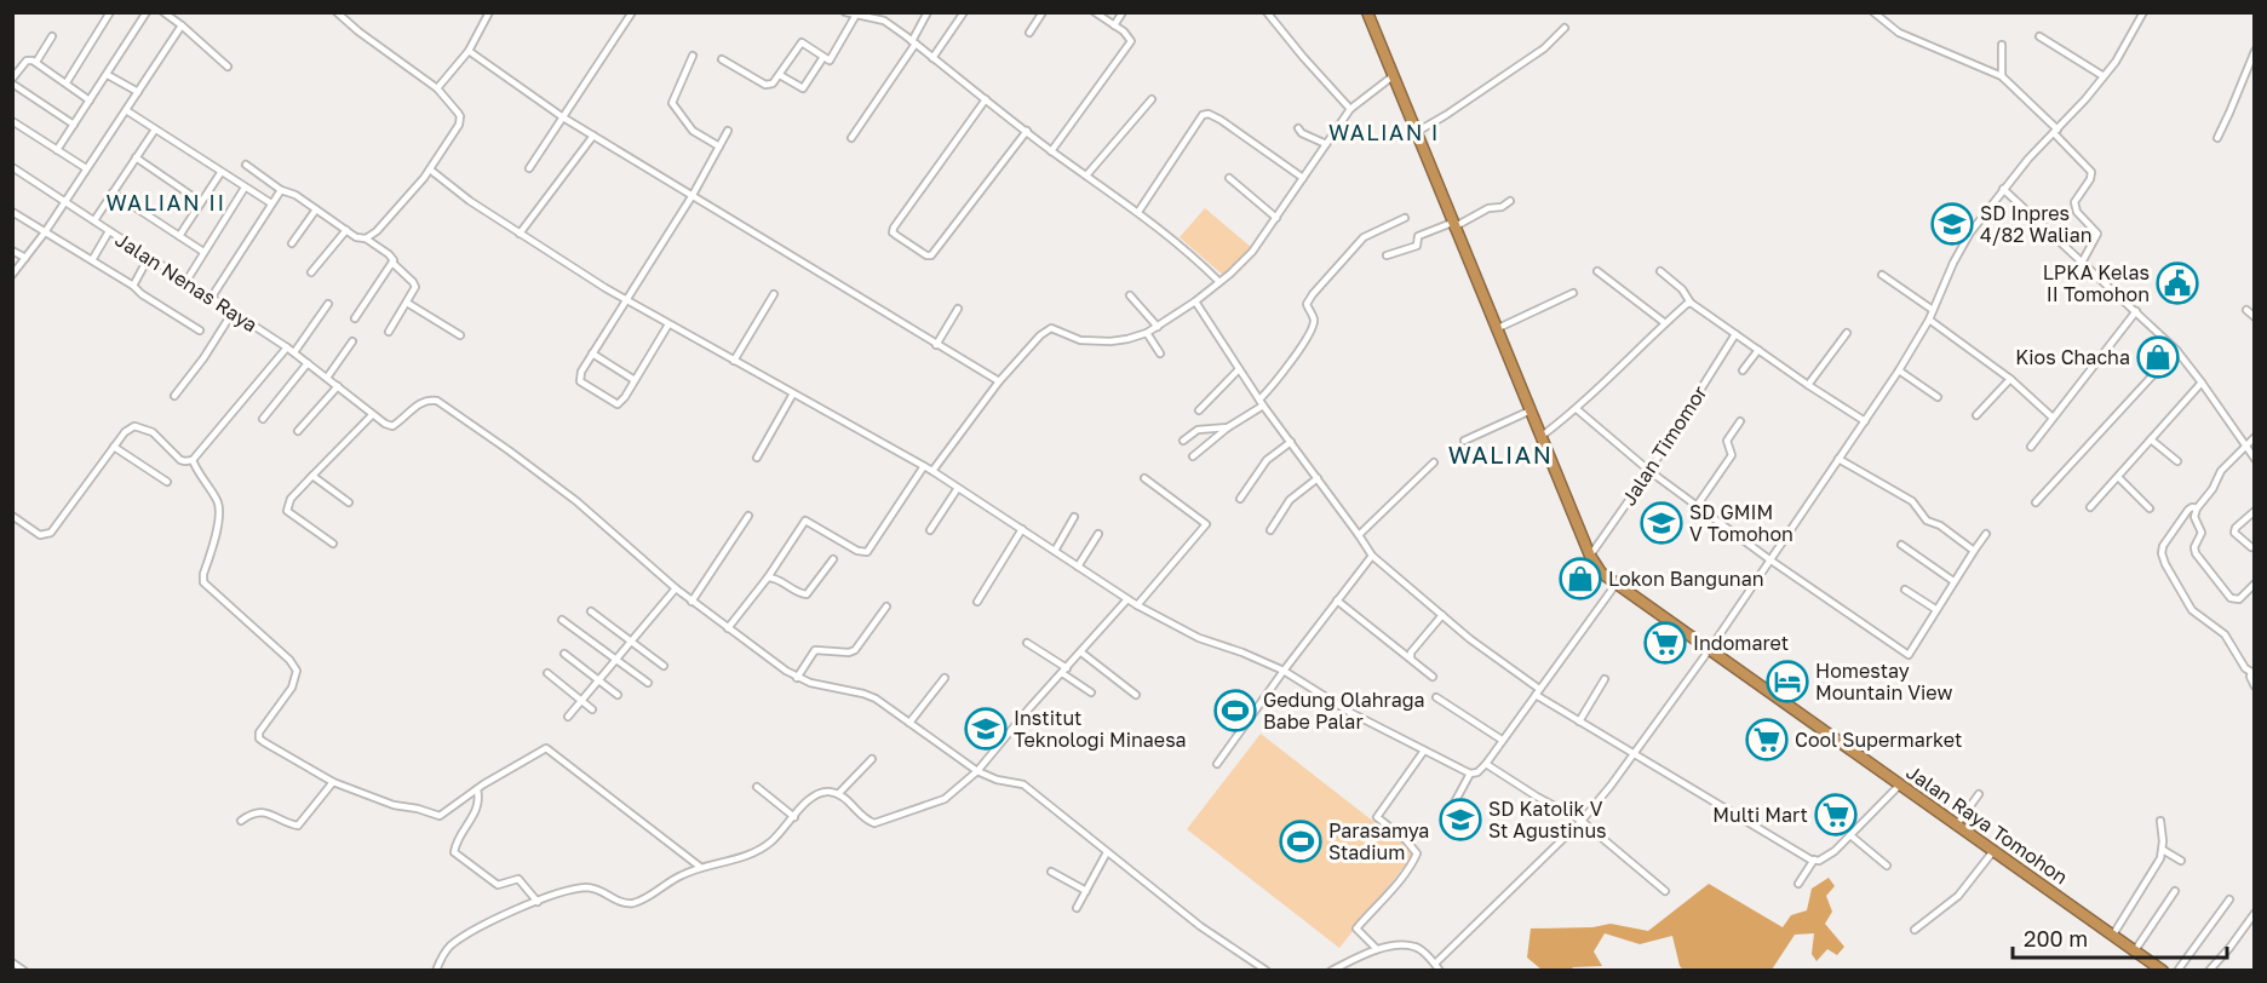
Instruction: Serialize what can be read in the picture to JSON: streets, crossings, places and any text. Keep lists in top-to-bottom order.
{
  "streets": {
    "highway": ["Jalan Raya Tomohon"],
    "street": ["Jalan Nenas Raya", "Jalan Timomor"]
  },
  "crossings": [
    ["Jalan Timomor", "Jalan Raya Tomohon"]
  ],
  "districts": ["WALIAN I", "WALIAN II", "WALIAN"],
  "places": {
    "school or university": [
      "SD Inpres 4/82 Walian",
      "SD GMIM V Tomohon",
      "Institut Teknologi Minaesa",
      "SD Katolik V St Agustinus"
    ],
    "public building": ["LPKA Kelas II Tomohon"],
    "shop": ["Kios Chacha", "Lokon Bangunan"],
    "supermarket": ["Indomaret", "Cool Supermarket", "Multi Mart"],
    "hotel": ["Homestay Mountain View"],
    "sports": ["Gedung Olahraga Babe Palar", "Parasamya Stadium"]
  },
  "scale_bar": "200 m"
}
